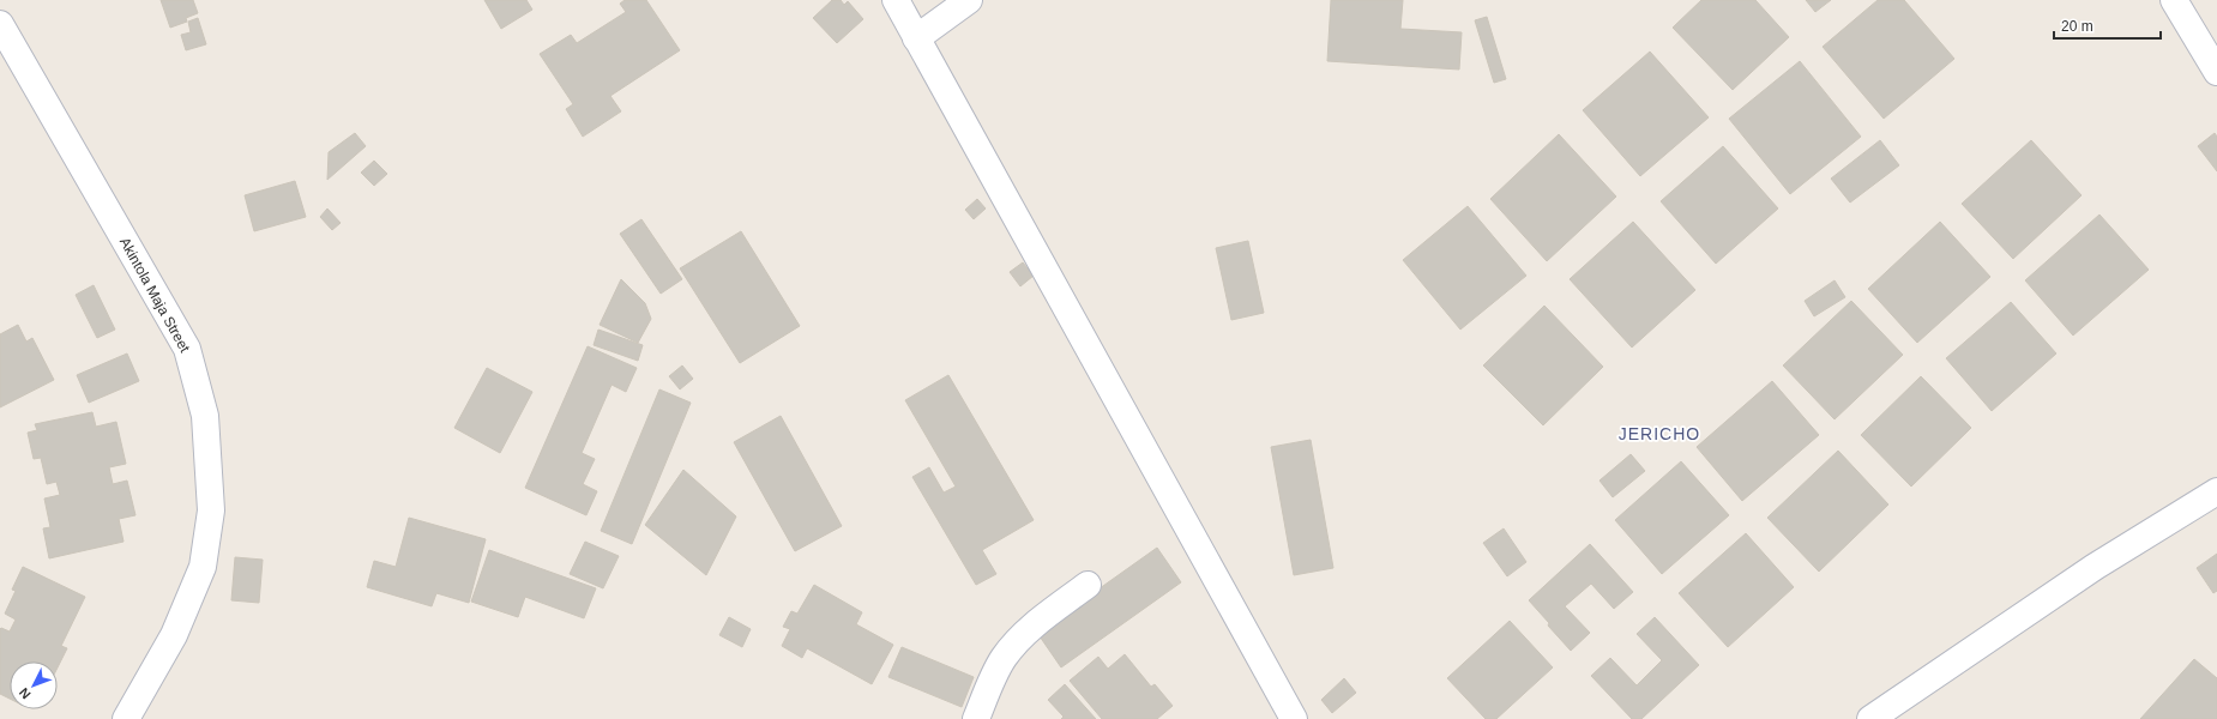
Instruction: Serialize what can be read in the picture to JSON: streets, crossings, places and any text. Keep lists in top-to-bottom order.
{
  "streets": {
    "street": ["Akintola Maja Street"]
  },
  "districts": ["JERICHO"],
  "scale_bar": "20 m",
  "north": "bottom left"
}
